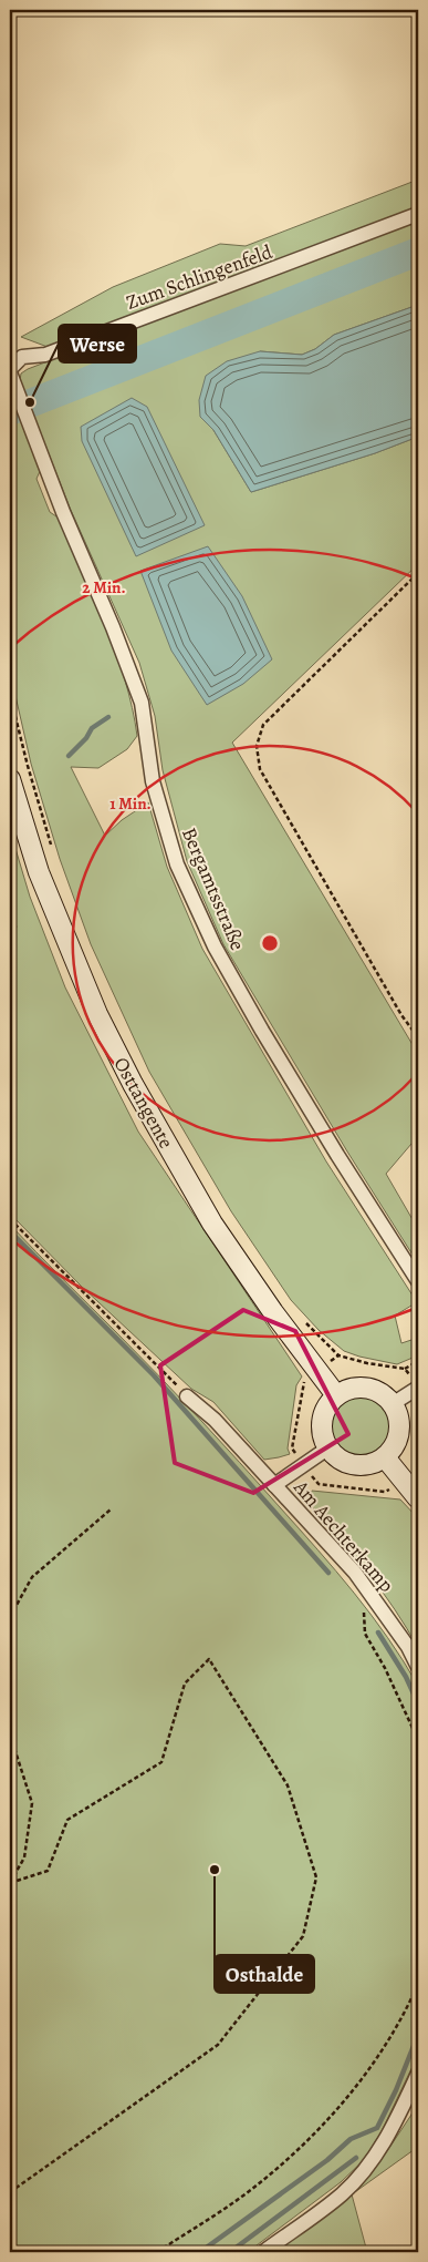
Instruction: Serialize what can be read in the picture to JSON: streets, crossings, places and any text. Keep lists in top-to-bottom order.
{
  "streets": {
    "street": [
      "Zum Schlingenfeld",
      "Bergamtsstraße",
      "Osttangente",
      "Am Aechterkamp"
    ]
  },
  "crossings": [
    ["Zum Schlingenfeld", "Bergamtsstraße"],
    ["Osttangente", "Am Aechterkamp"]
  ],
  "places": ["Werse", "Osthalde"],
  "rings": ["2 Min.", "1 Min."]
}
